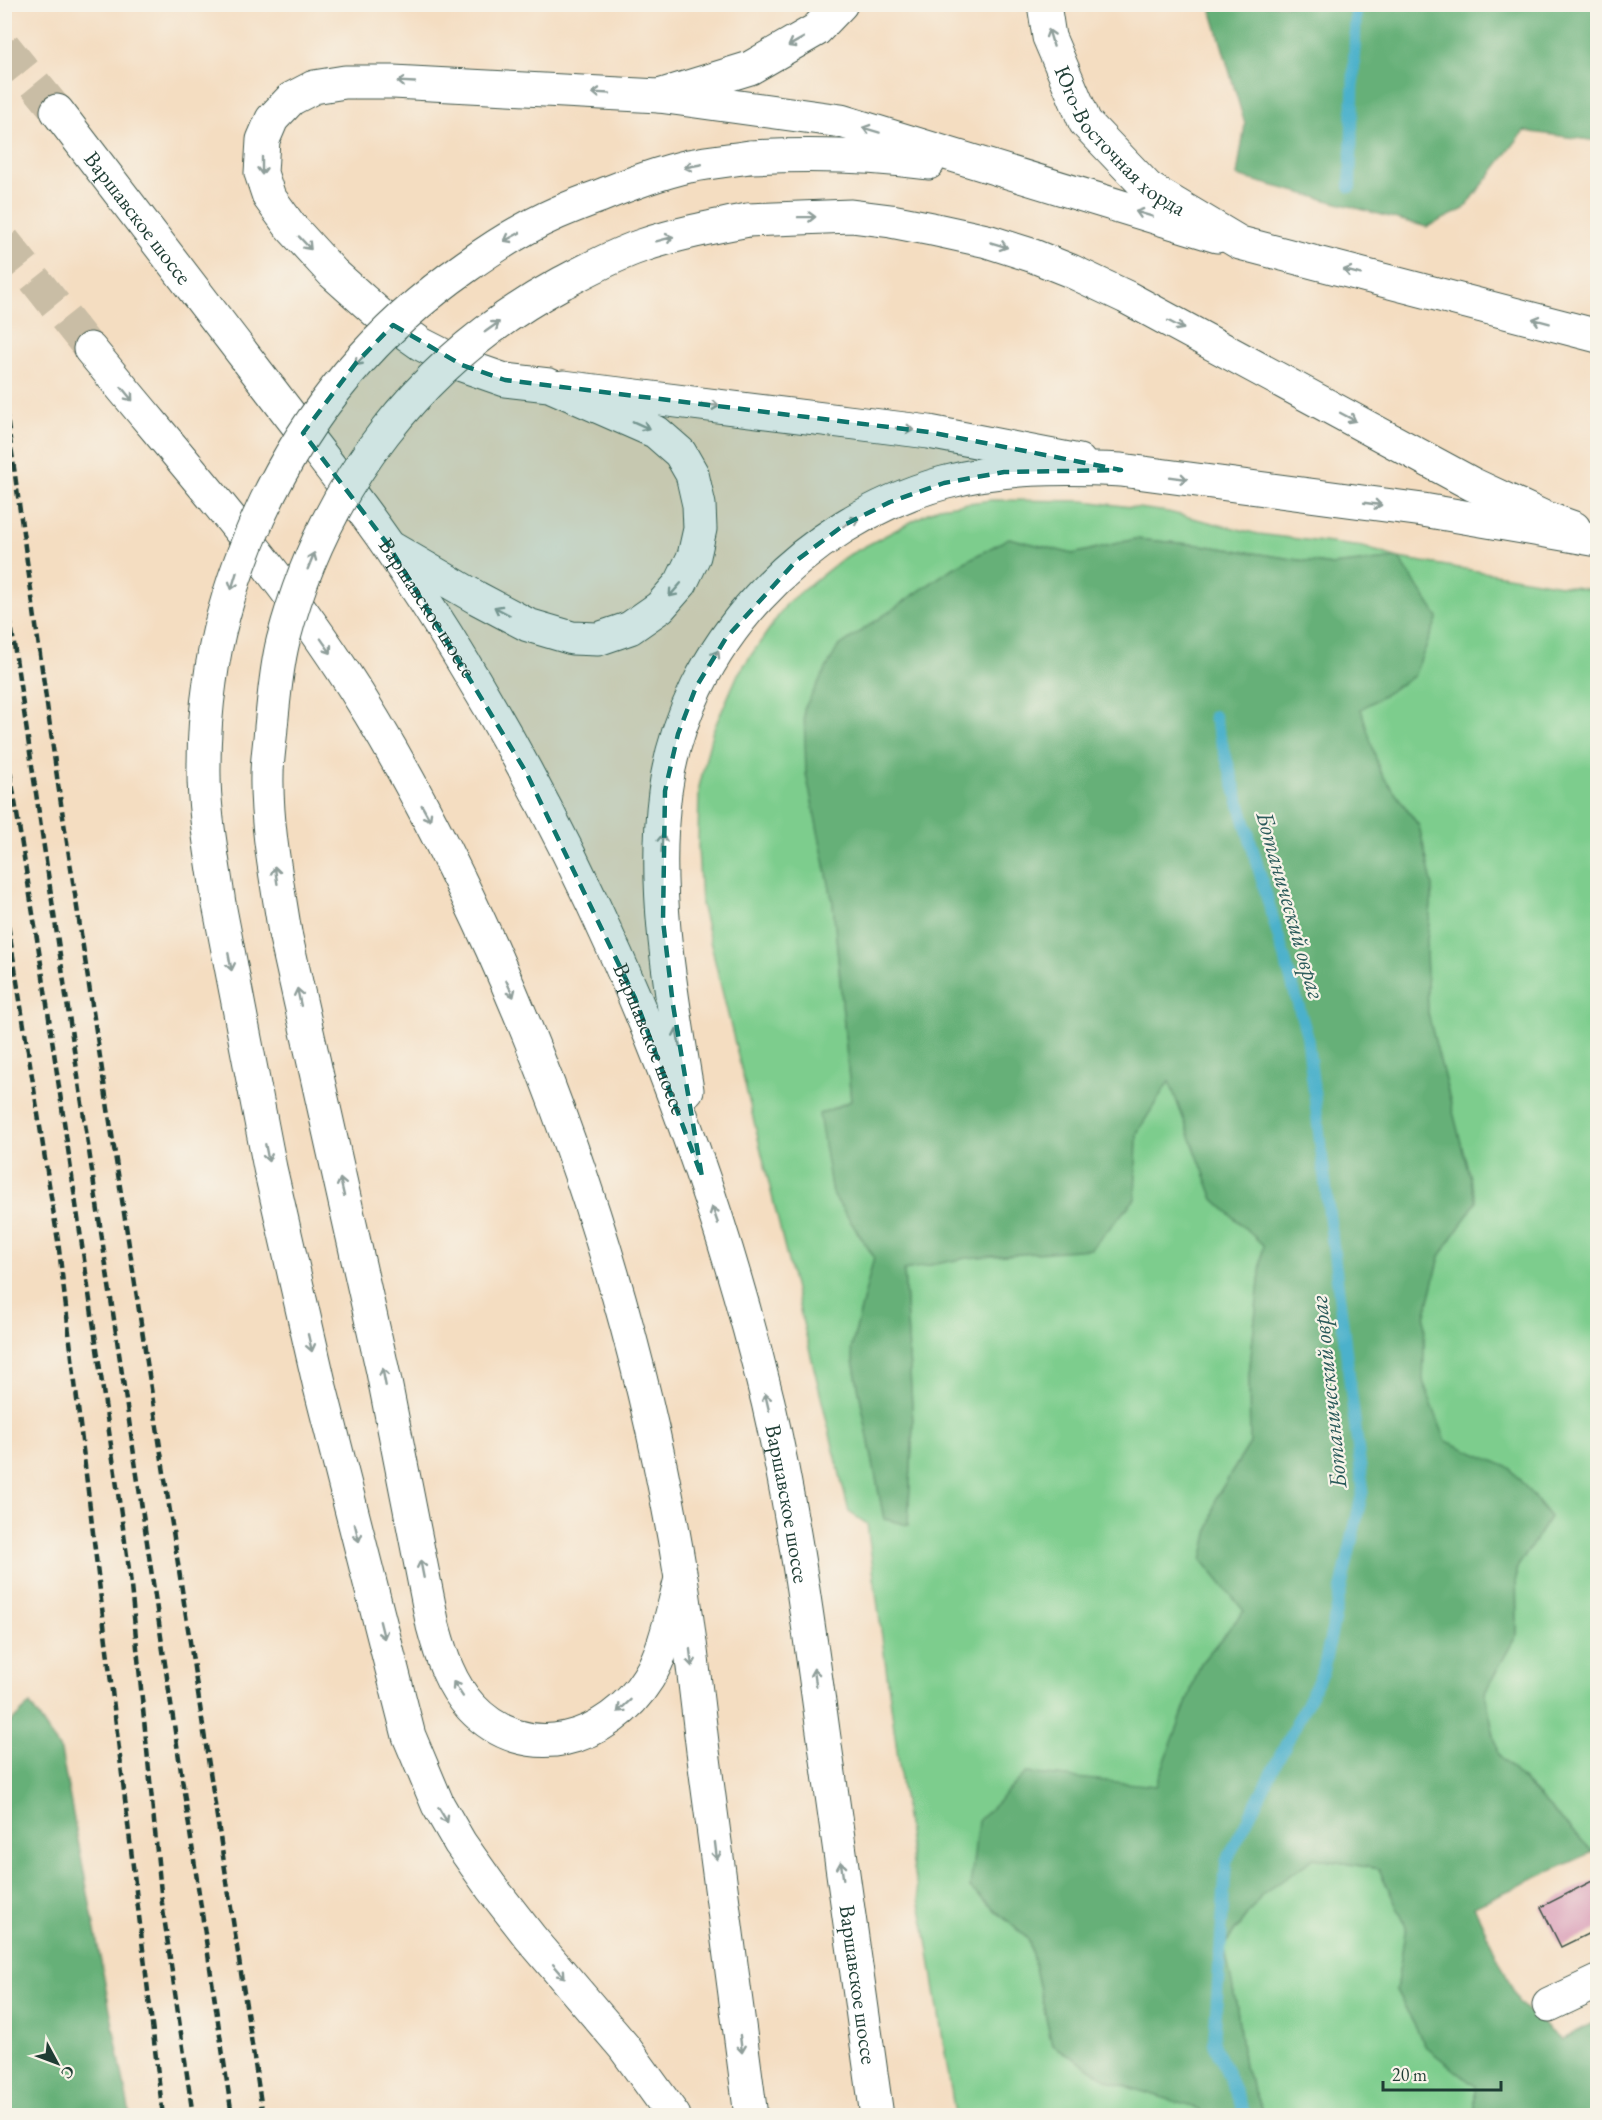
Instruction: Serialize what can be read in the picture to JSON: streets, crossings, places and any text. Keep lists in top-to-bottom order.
{
  "streets": {
    "main road": ["Юго-Восточная хорда", "Варшавское шоссе"]
  },
  "one_way": ["Юго-Восточная хорда"],
  "water": ["Ботанический овраг"],
  "scale_bar": "20 m",
  "north": "bottom right"
}
